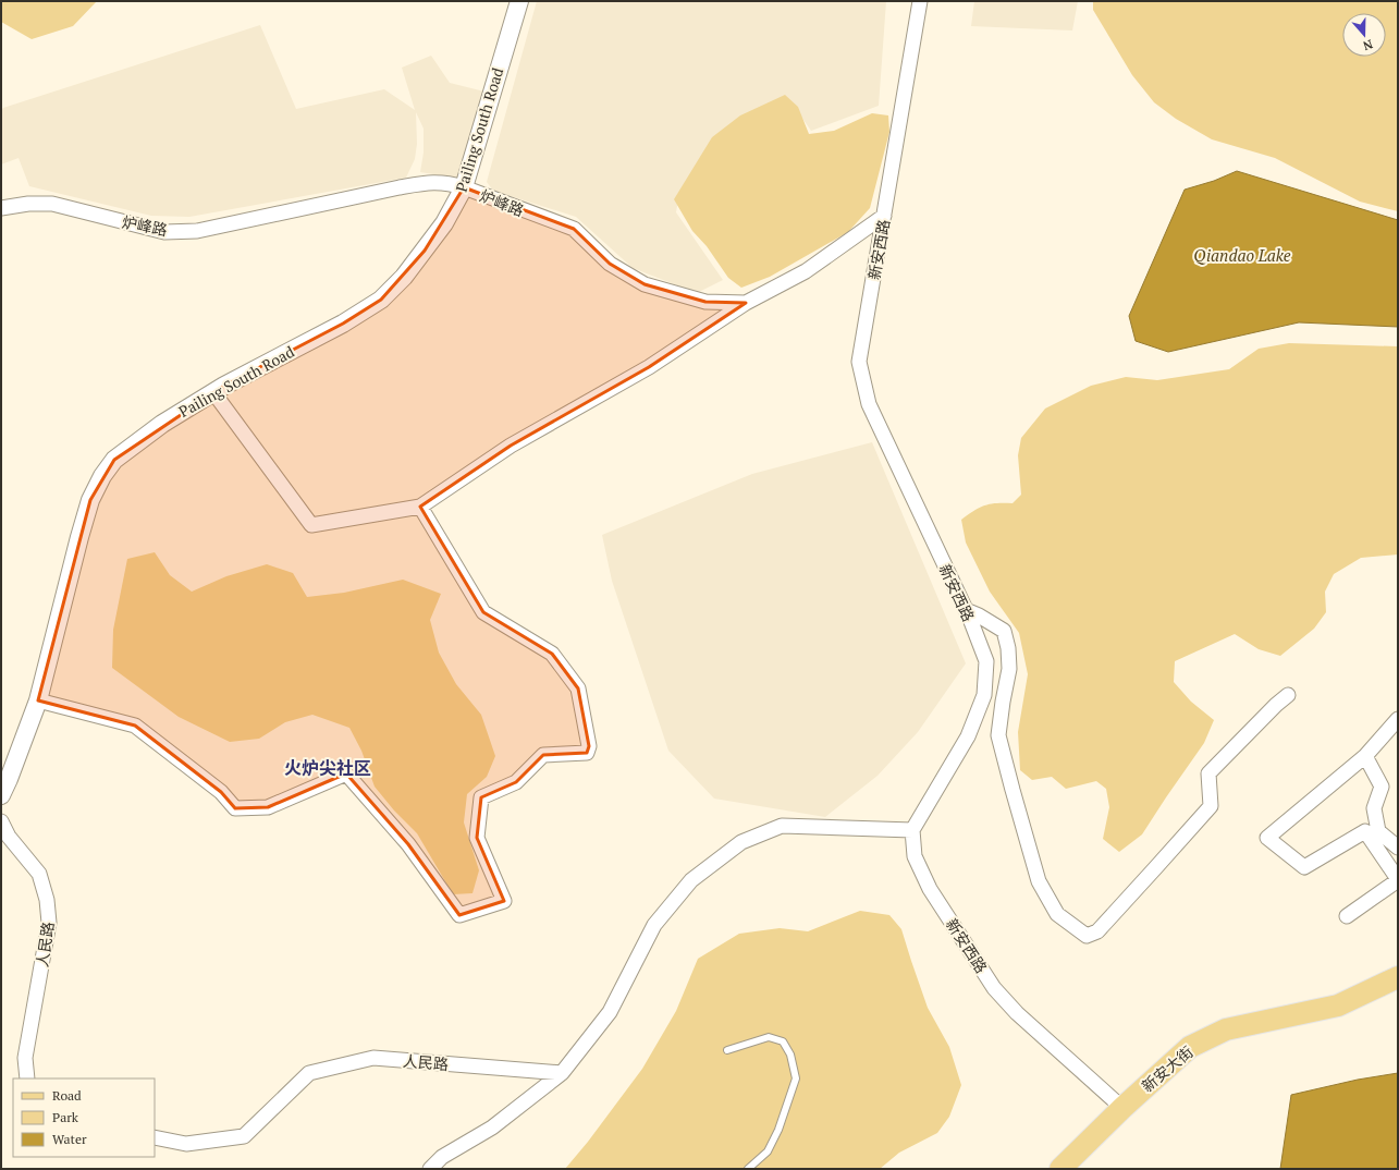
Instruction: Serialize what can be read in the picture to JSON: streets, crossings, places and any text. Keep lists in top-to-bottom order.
{
  "streets": {
    "main road": ["新安大街"],
    "street": [
      "Pailing South Road",
      "炉峰路",
      "新安西路",
      "人民路"
    ]
  },
  "crossings": [
    ["Pailing South Road", "炉峰路"],
    ["炉峰路", "新安西路"],
    ["新安西路", "新安大街"]
  ],
  "districts": ["火炉尖社区"],
  "water": ["Qiandao Lake"],
  "legend": ["Road", "Park", "Water"],
  "north": "bottom"
}
